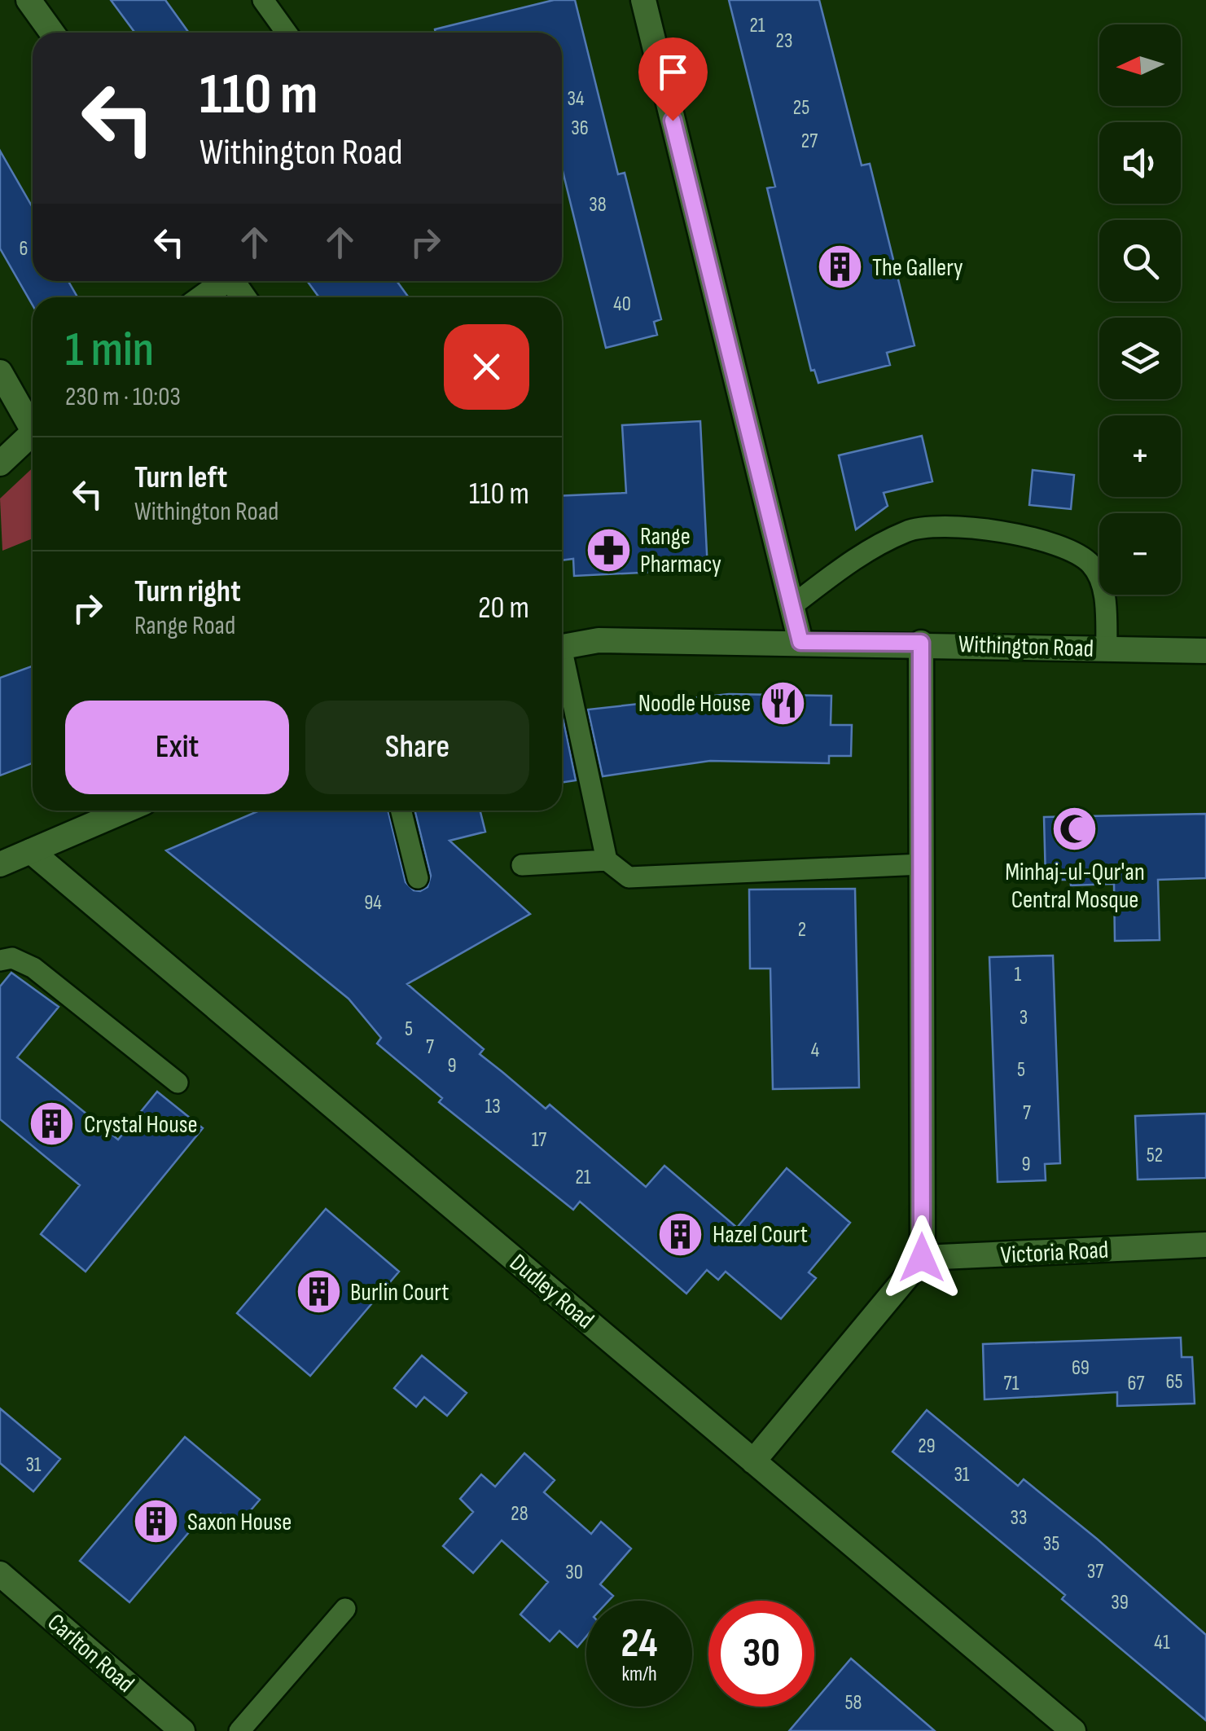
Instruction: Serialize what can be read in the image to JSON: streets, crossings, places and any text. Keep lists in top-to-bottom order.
{
  "streets": {
    "street": [
      "Withington Road",
      "Victoria Road",
      "Dudley Road",
      "Carlton Road"
    ]
  },
  "places": {
    "building": [
      "The Gallery",
      "Crystal House",
      "Hazel Court",
      "Burlin Court",
      "Saxon House"
    ],
    "pharmacy": ["Range Pharmacy"],
    "restaurant": ["Noodle House"],
    "mosque": ["Minhaj-ul-Qur'an Central Mosque"]
  },
  "house_numbers": [
    "21",
    "23",
    "34",
    "25",
    "36",
    "27",
    "38",
    "6",
    "40",
    "94",
    "2",
    "1",
    "3",
    "5",
    "7",
    "4",
    "9",
    "5",
    "13",
    "7",
    "17",
    "52",
    "9",
    "21",
    "69",
    "65",
    "71",
    "67",
    "29",
    "31",
    "31",
    "28",
    "33",
    "35",
    "37",
    "30",
    "39",
    "41",
    "58"
  ],
  "north": "left",
  "page": {
    "map_buttons": ["+", "−"],
    "turn": ["110 m", "Withington Road"],
    "heading": ["1 min", "230 m · 10:03"],
    "list": [
      {
        "name": "Turn left",
        "note": "Withington Road",
        "value": "110 m"
      },
      {
        "name": "Turn right",
        "note": "Range Road",
        "value": "20 m"
      }
    ],
    "buttons": ["Exit", "Share"],
    "speed": "24 km/h",
    "limit": "30"
  }
}
